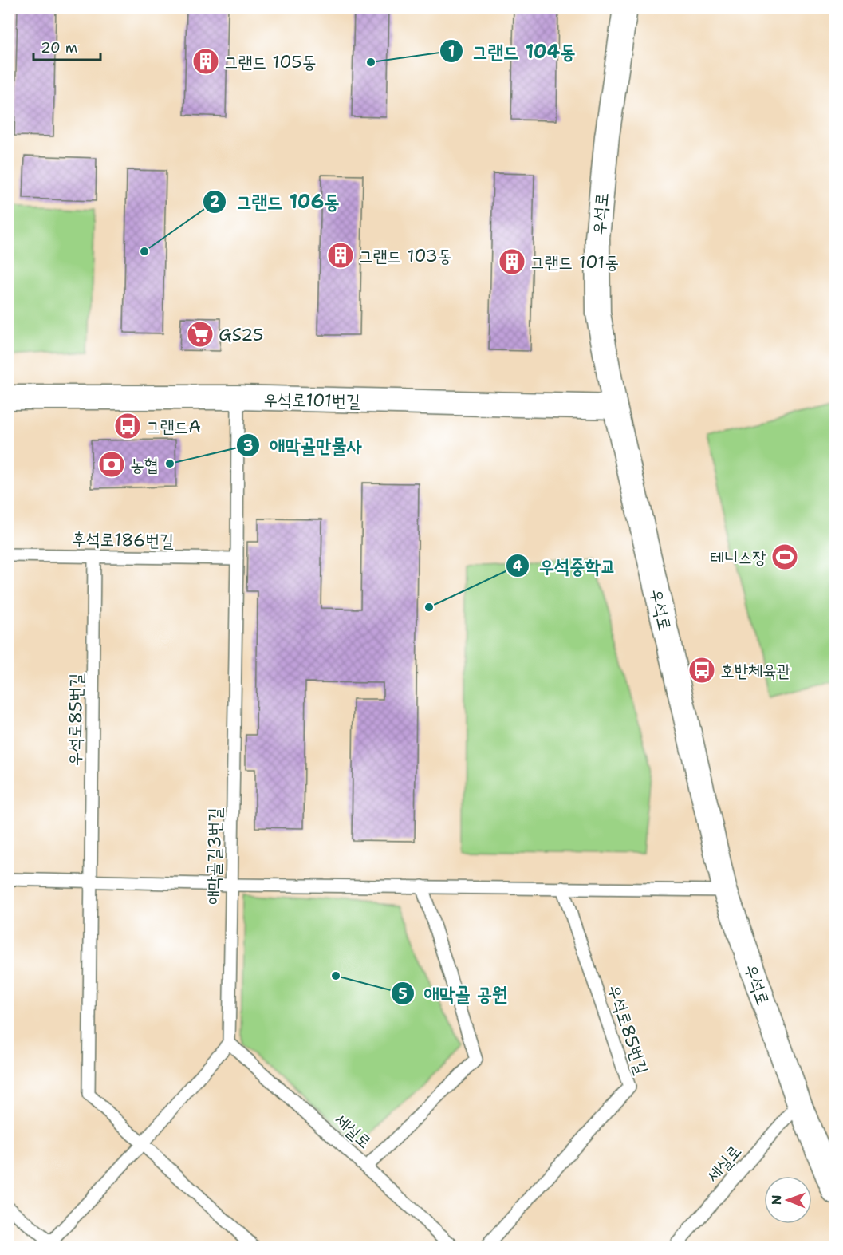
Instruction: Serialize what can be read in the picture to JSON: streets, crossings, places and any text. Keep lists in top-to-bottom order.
{
  "streets": {
    "street": ["우석로", "우석로101번길"],
    "lane": [
      "후석로186번길",
      "우석로85번길",
      "애막골길3번길",
      "세실로"
    ]
  },
  "crossings": [
    ["우석로", "우석로101번길"],
    ["우석로", "세실로"],
    ["우석로101번길", "애막골길3번길"],
    ["후석로186번길", "우석로85번길"],
    ["후석로186번길", "애막골길3번길"],
    ["애막골길3번길", "세실로"]
  ],
  "places": {
    "building": ["그랜드 105동", "그랜드 103동", "그랜드 101동"],
    "other": [
      "그랜드 104동",
      "그랜드 106동",
      "애막골만물사",
      "우석중학교",
      "애막골 공원"
    ],
    "supermarket": ["GS25"],
    "bus stop": ["그랜드A", "호반체육관"],
    "bank": ["농협"],
    "sports": ["테니스장"]
  },
  "scale_bar": "20 m",
  "north": "left"
}
